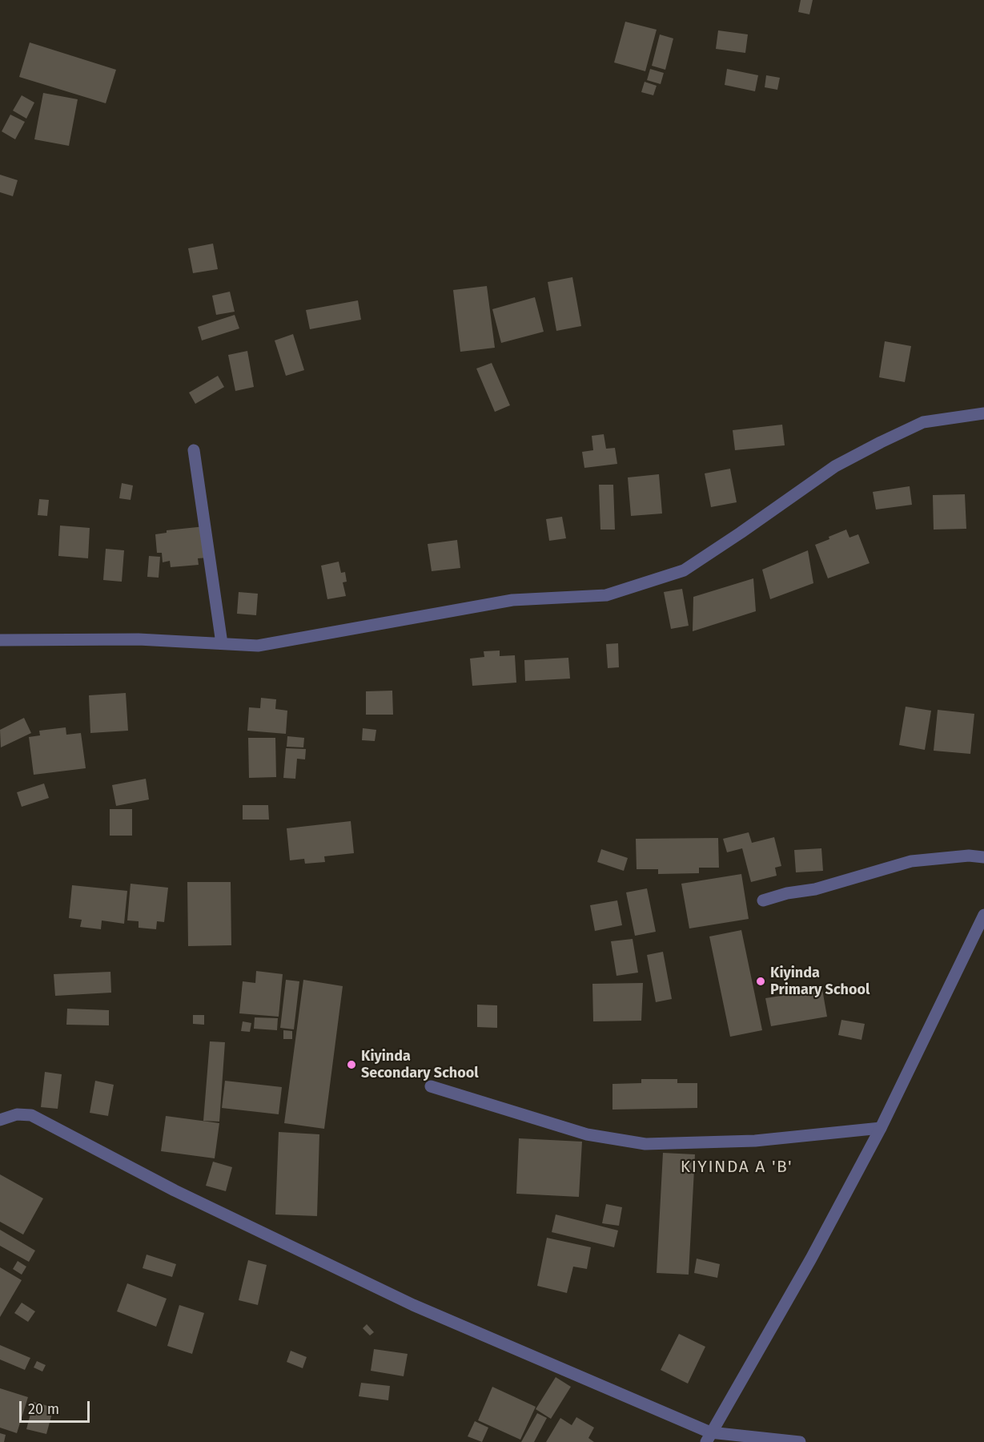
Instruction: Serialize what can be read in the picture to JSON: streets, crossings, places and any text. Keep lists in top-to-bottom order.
{
  "districts": ["KIYINDA A 'B'"],
  "places": ["Kiyinda Primary School", "Kiyinda Secondary School"],
  "scale_bar": "20 m"
}
